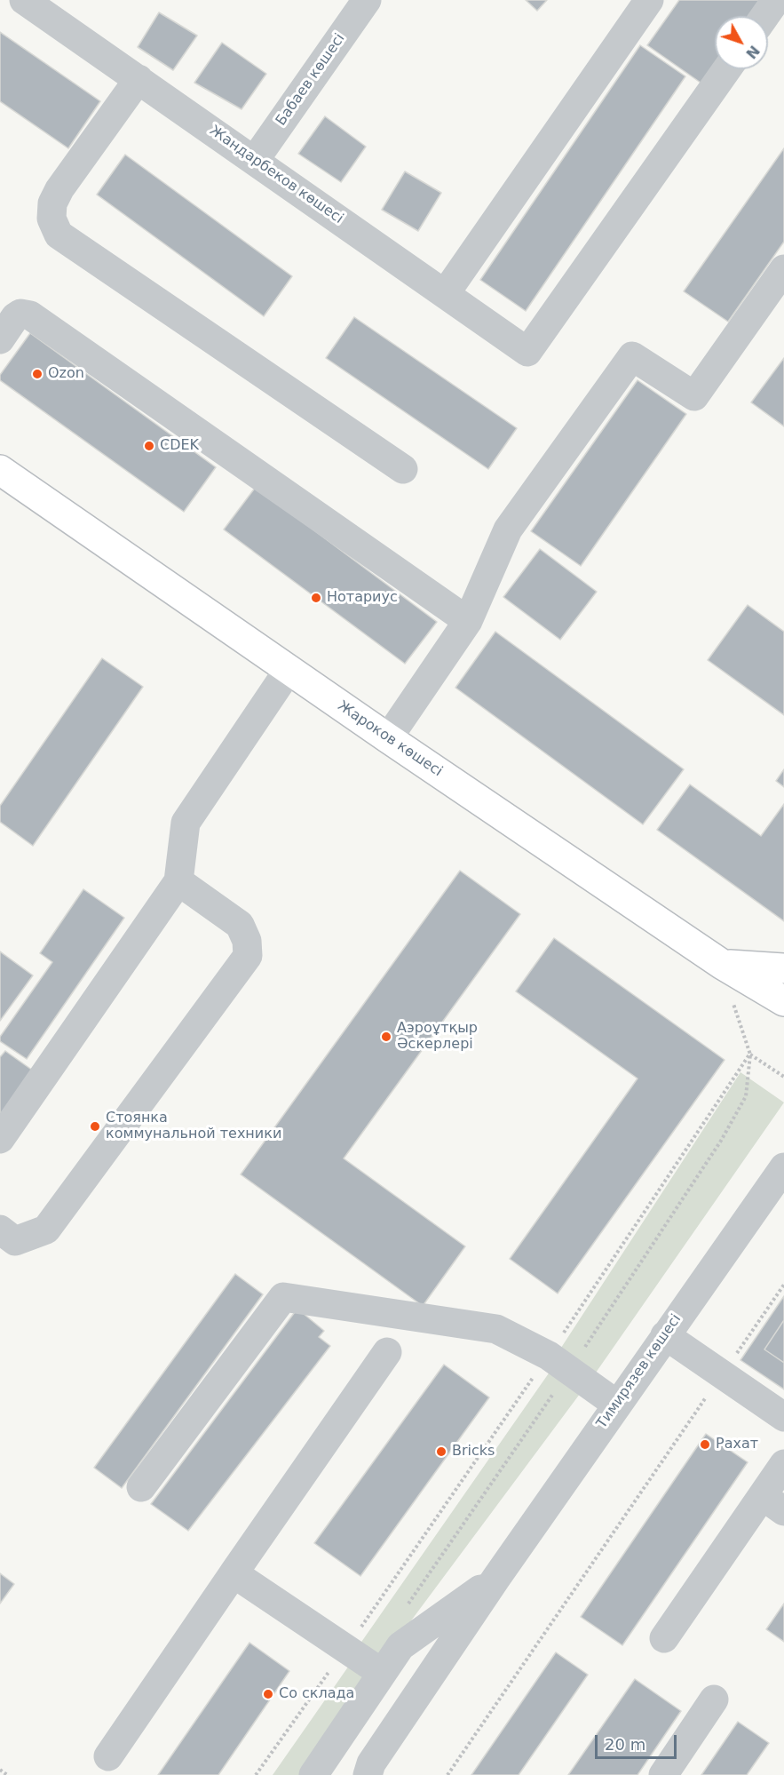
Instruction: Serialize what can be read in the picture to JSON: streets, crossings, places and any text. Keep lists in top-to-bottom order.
{
  "streets": {
    "main road": ["Жароков көшесі"],
    "street": ["Бабаев көшесі", "Жандарбеков көшесі", "Тимирязев көшесі"]
  },
  "crossings": [
    ["Бабаев көшесі", "Жандарбеков көшесі"]
  ],
  "places": [
    "Ozon",
    "CDEK",
    "Нотариуc",
    "Аэроұтқыр Әскерлері",
    "Стоянка коммунальной техники",
    "Рахат",
    "Bricks",
    "Со склада"
  ],
  "scale_bar": "20 m",
  "north": "bottom right"
}
